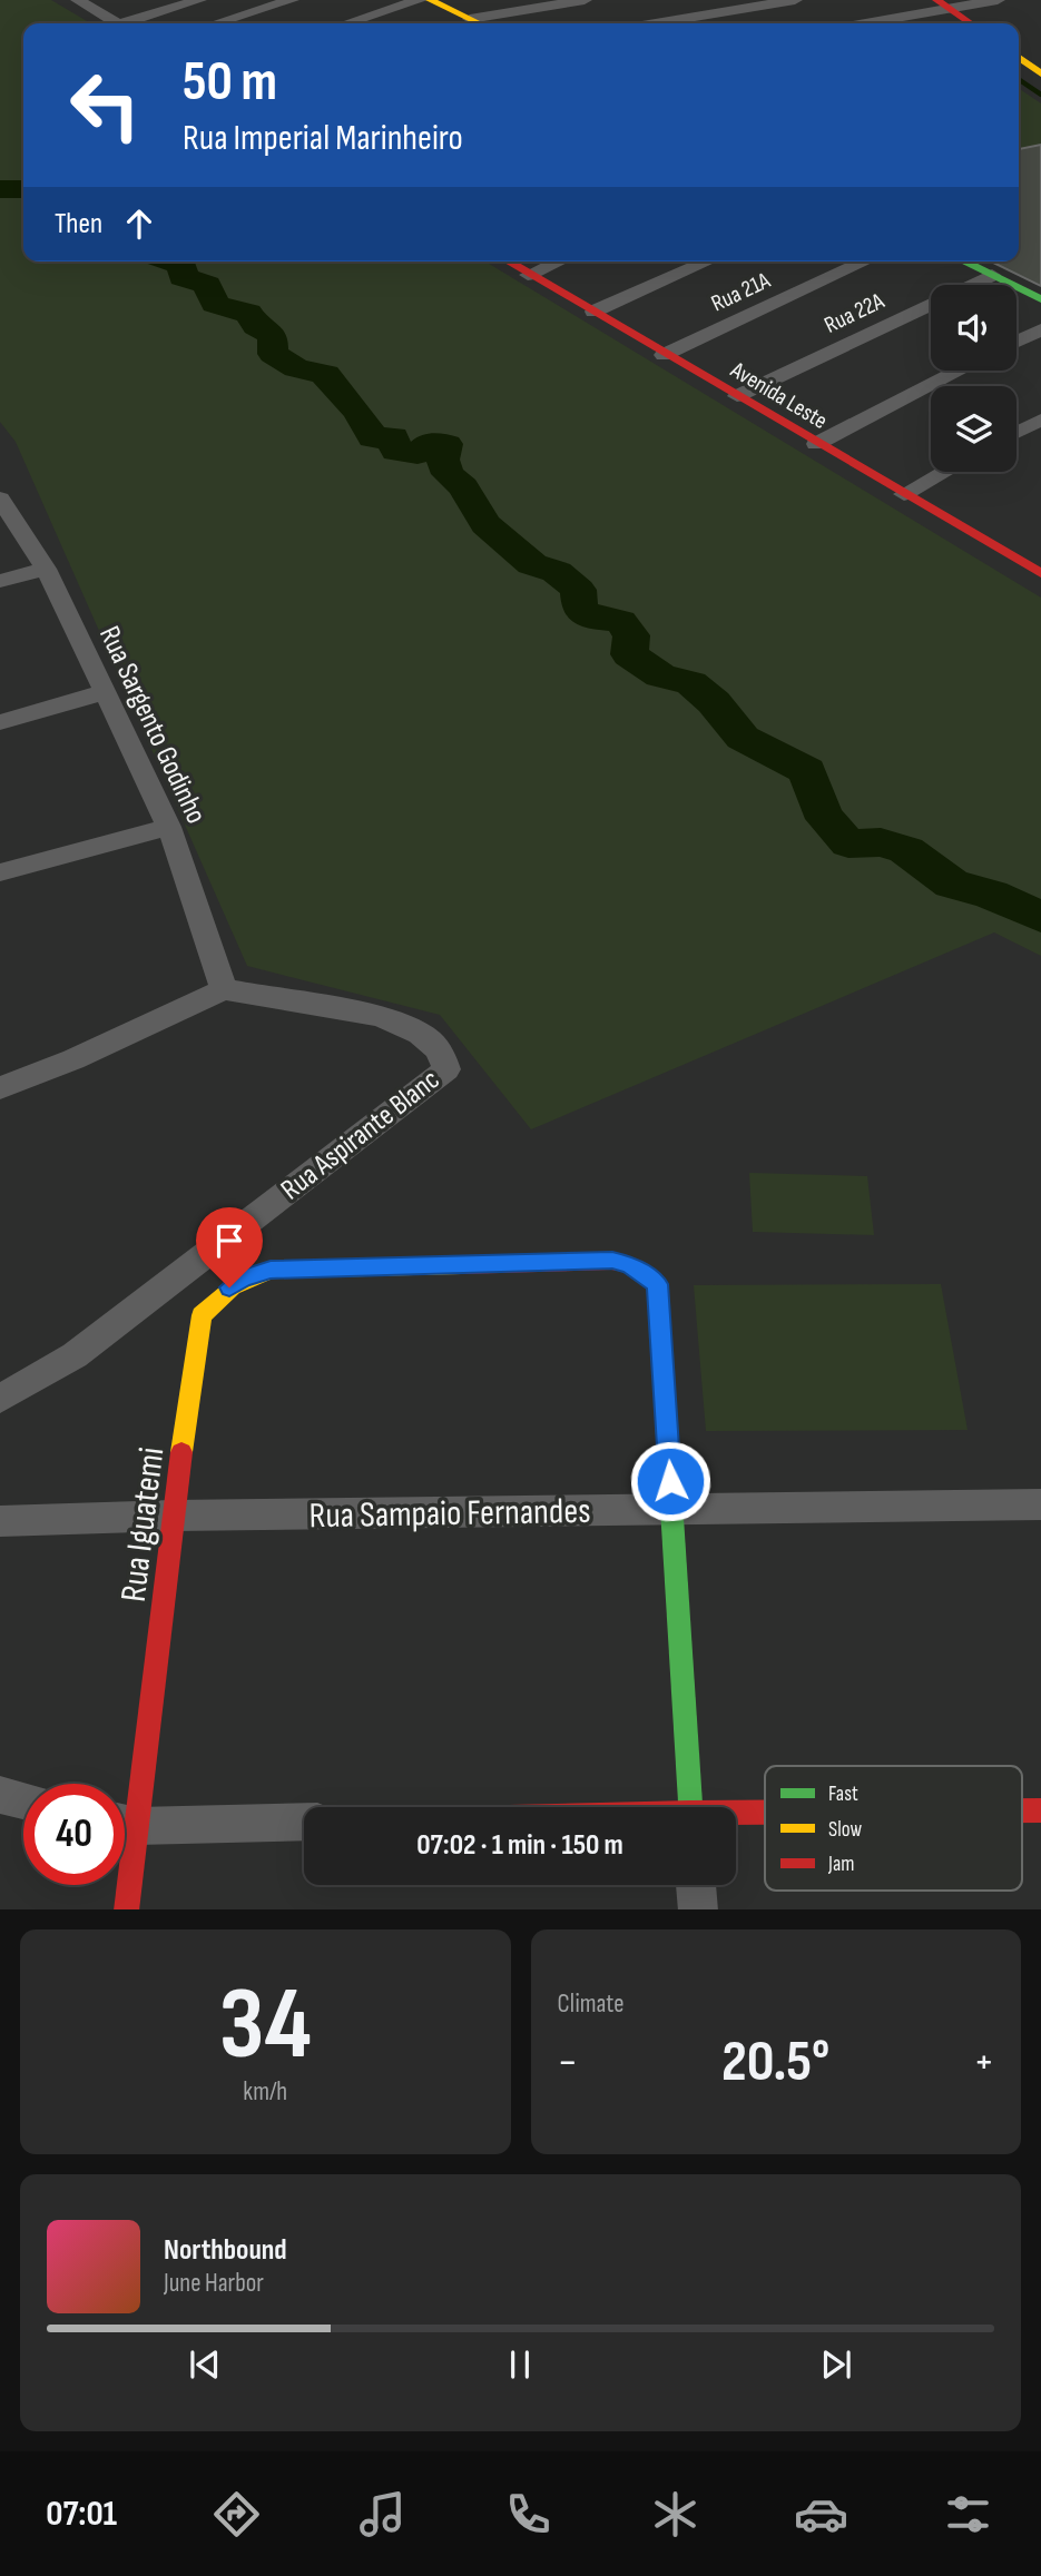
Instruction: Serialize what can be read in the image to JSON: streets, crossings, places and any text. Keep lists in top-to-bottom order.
{
  "streets": {
    "street": [
      "Rua 21A",
      "Rua 22A",
      "Avenida Leste",
      "Rua Sargento Godinho",
      "Rua Aspirante Blanc",
      "Rua Sampaio Fernandes",
      "Rua Iguatemi"
    ]
  },
  "crossings": [
    ["Rua 21A", "Avenida Leste"],
    ["Rua 22A", "Avenida Leste"],
    ["Rua Sargento Godinho", "Rua Aspirante Blanc"],
    ["Rua Sampaio Fernandes", "Rua Iguatemi"]
  ],
  "legend": ["Fast", "Slow", "Jam"],
  "page": {
    "turn": ["50 m", "Rua Imperial Marinheiro"],
    "then": "Then",
    "limit": "40",
    "trip": "07:02 · 1 min · 150 m",
    "tile": [
      ["34", "km/h"],
      "Climate"
    ],
    "heat": ["−", "20.5°", "+"],
    "song": ["Northbound", "June Harbor"],
    "tabs": "07:01"
  }
}
